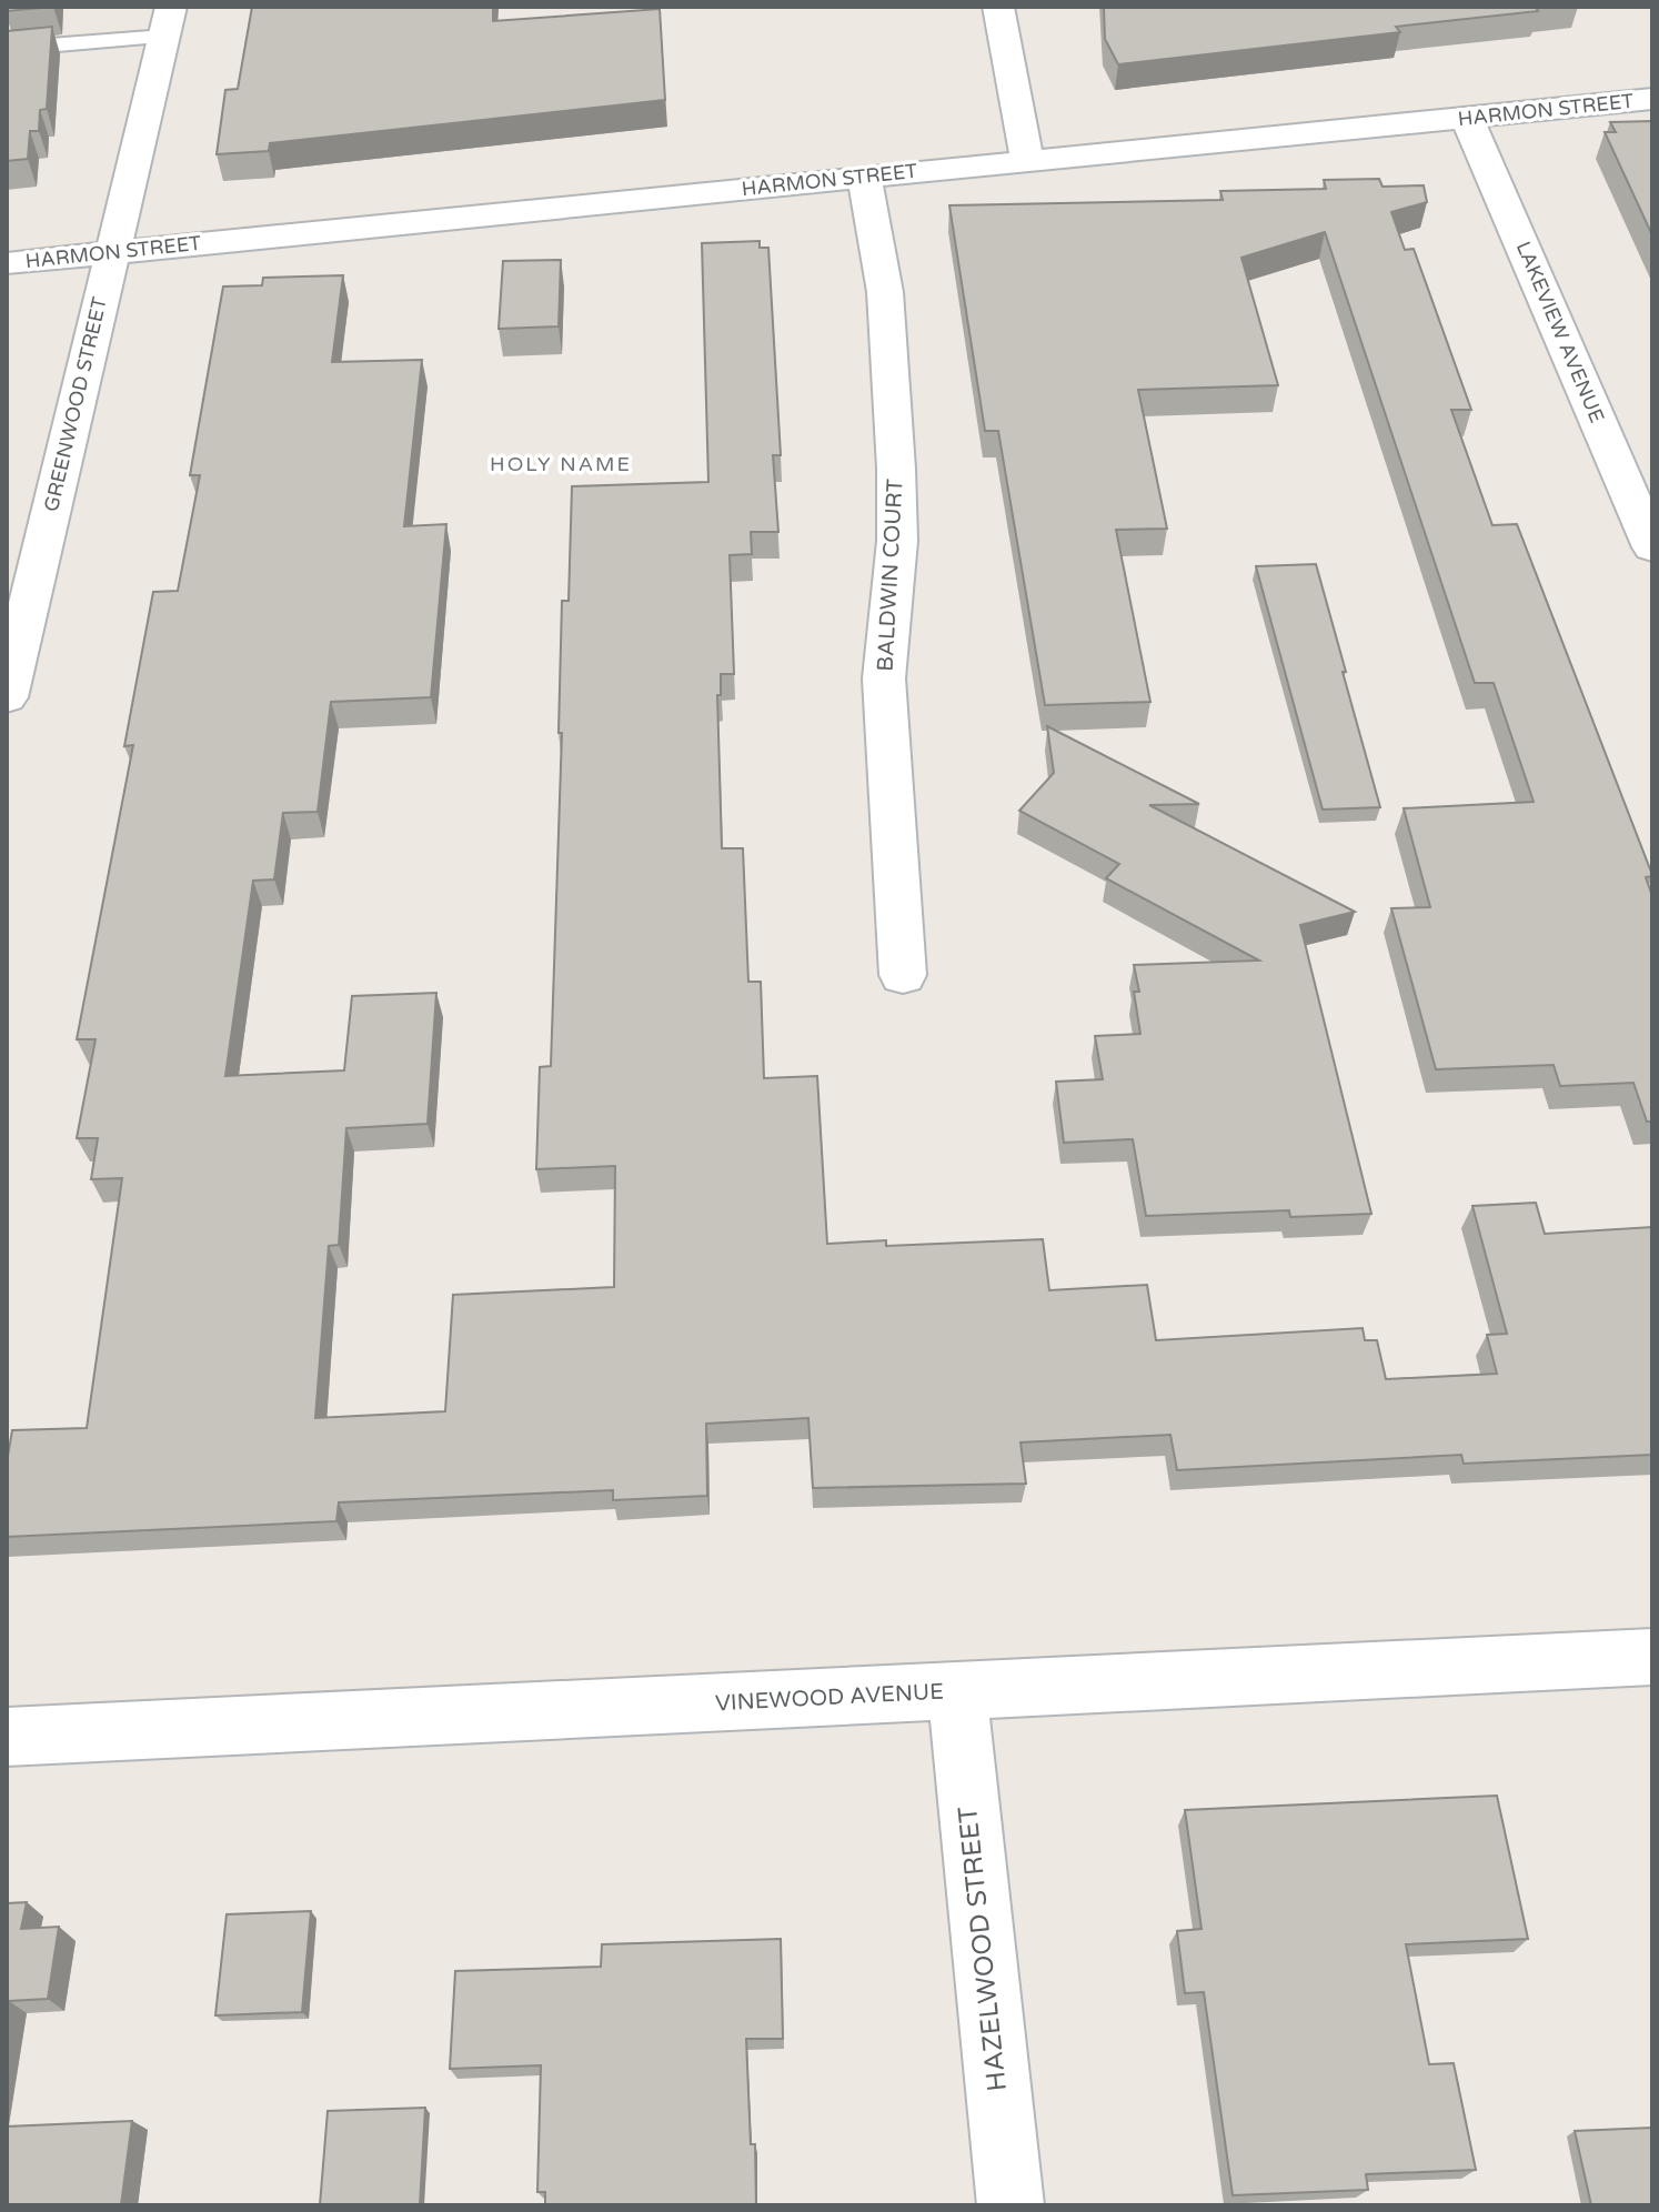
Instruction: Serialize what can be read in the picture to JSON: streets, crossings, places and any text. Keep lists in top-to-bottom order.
{
  "streets": {
    "street": [
      "HARMON STREET",
      "LAKEVIEW AVENUE",
      "GREENWOOD STREET",
      "BALDWIN COURT",
      "VINEWOOD AVENUE",
      "HAZELWOOD STREET"
    ]
  },
  "crossings": [
    ["HARMON STREET", "LAKEVIEW AVENUE"],
    ["HARMON STREET", "GREENWOOD STREET"],
    ["HARMON STREET", "BALDWIN COURT"],
    ["VINEWOOD AVENUE", "HAZELWOOD STREET"]
  ],
  "districts": ["HOLY NAME"]
}
